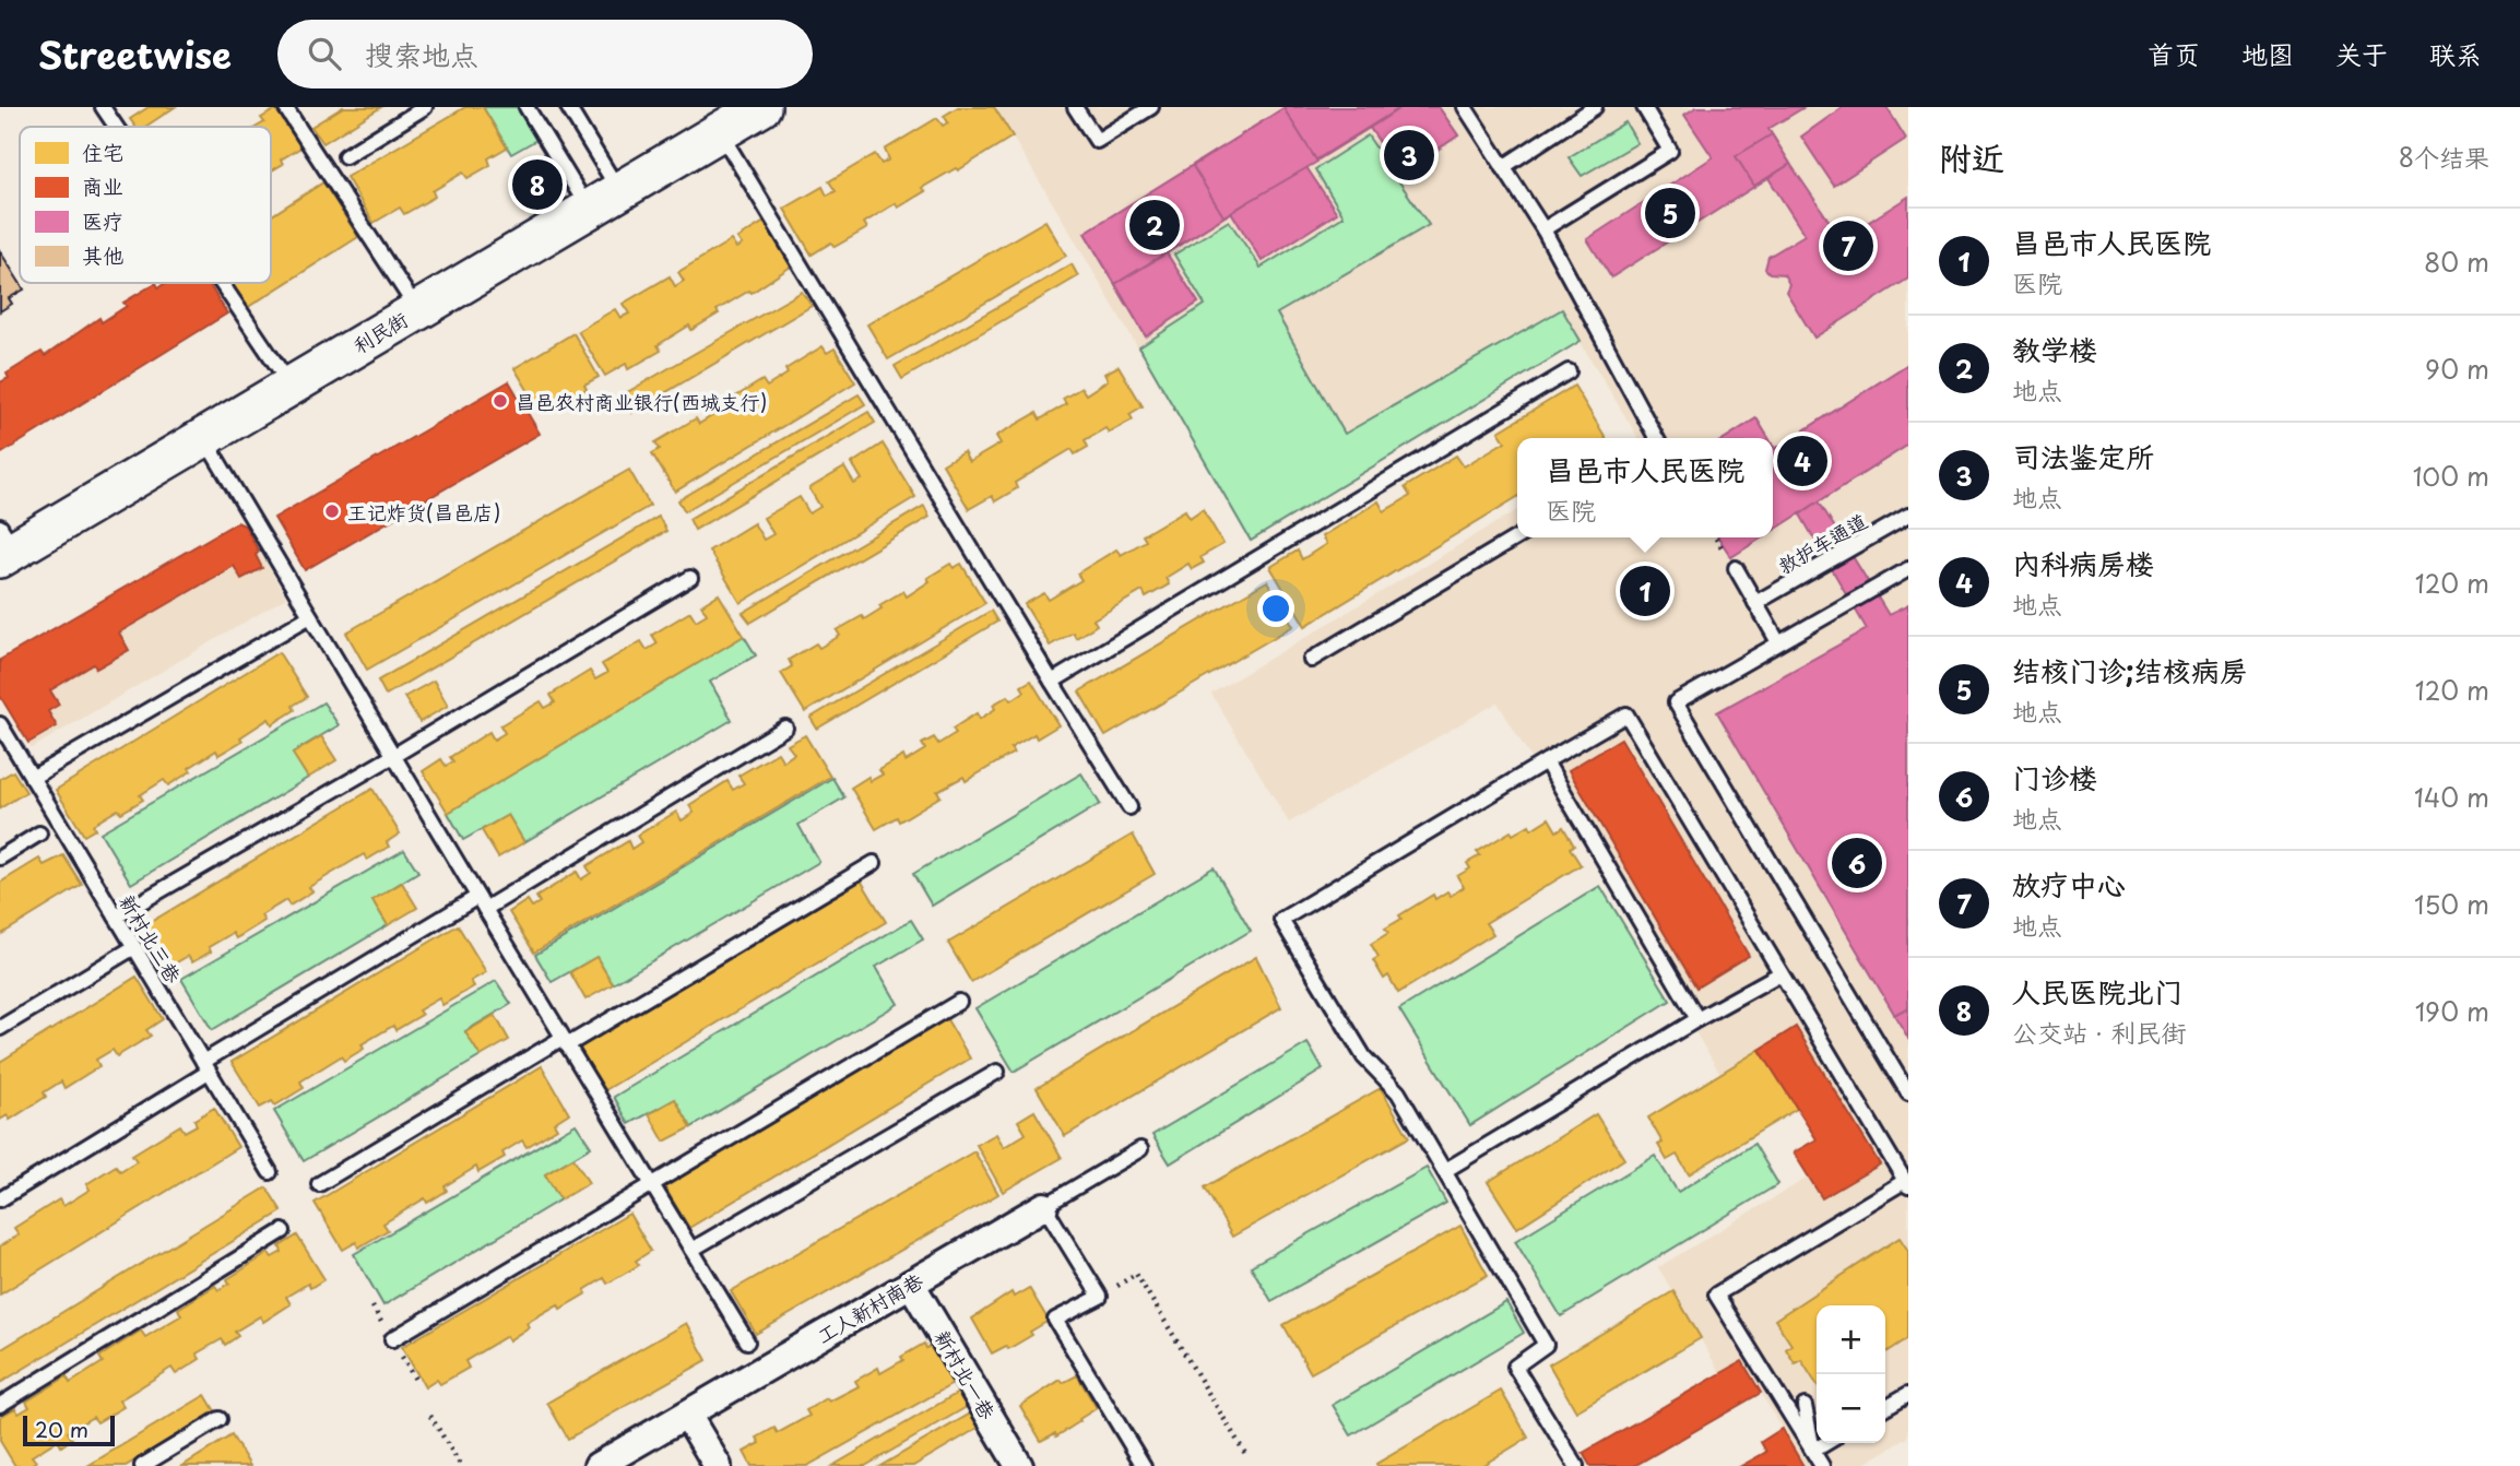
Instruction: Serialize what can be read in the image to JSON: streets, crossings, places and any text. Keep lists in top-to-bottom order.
{
  "streets": {
    "street": ["利民街", "工人新村南巷", "新村北一巷"],
    "lane": ["救护车通道", "新村北三巷"]
  },
  "crossings": [
    ["工人新村南巷", "新村北一巷"]
  ],
  "places": ["昌邑农村商业银行(西城支行)", "王记炸货(昌邑店)"],
  "legend": [
    "住宅",
    "商业",
    "医疗",
    "其他"
  ],
  "scale_bar": "20 m",
  "page": {
    "header": "Streetwise",
    "search": "搜索地点",
    "nav": [
      "首页",
      "地图",
      "关于",
      "联系"
    ],
    "heading": ["附近", "8个结果"],
    "pins": [
      "3",
      "8",
      "5",
      "2",
      "7",
      "4",
      "1",
      "6"
    ],
    "list": [
      {
        "mark": "1",
        "name": "昌邑市人民医院",
        "note": "医院",
        "value": "80 m"
      },
      {
        "mark": "2",
        "name": "教学楼",
        "note": "地点",
        "value": "90 m"
      },
      {
        "mark": "3",
        "name": "司法鉴定所",
        "note": "地点",
        "value": "100 m"
      },
      {
        "mark": "4",
        "name": "内科病房楼",
        "note": "地点",
        "value": "120 m"
      },
      {
        "mark": "5",
        "name": "结核门诊;结核病房",
        "note": "地点",
        "value": "120 m"
      },
      {
        "mark": "6",
        "name": "门诊楼",
        "note": "地点",
        "value": "140 m"
      },
      {
        "mark": "7",
        "name": "放疗中心",
        "note": "地点",
        "value": "150 m"
      },
      {
        "mark": "8",
        "name": "人民医院北门",
        "note": "公交站 · 利民街",
        "value": "190 m"
      }
    ],
    "popup": ["昌邑市人民医院", "医院"],
    "map_buttons": ["+", "−"],
    "scale": "20 m"
  }
}
